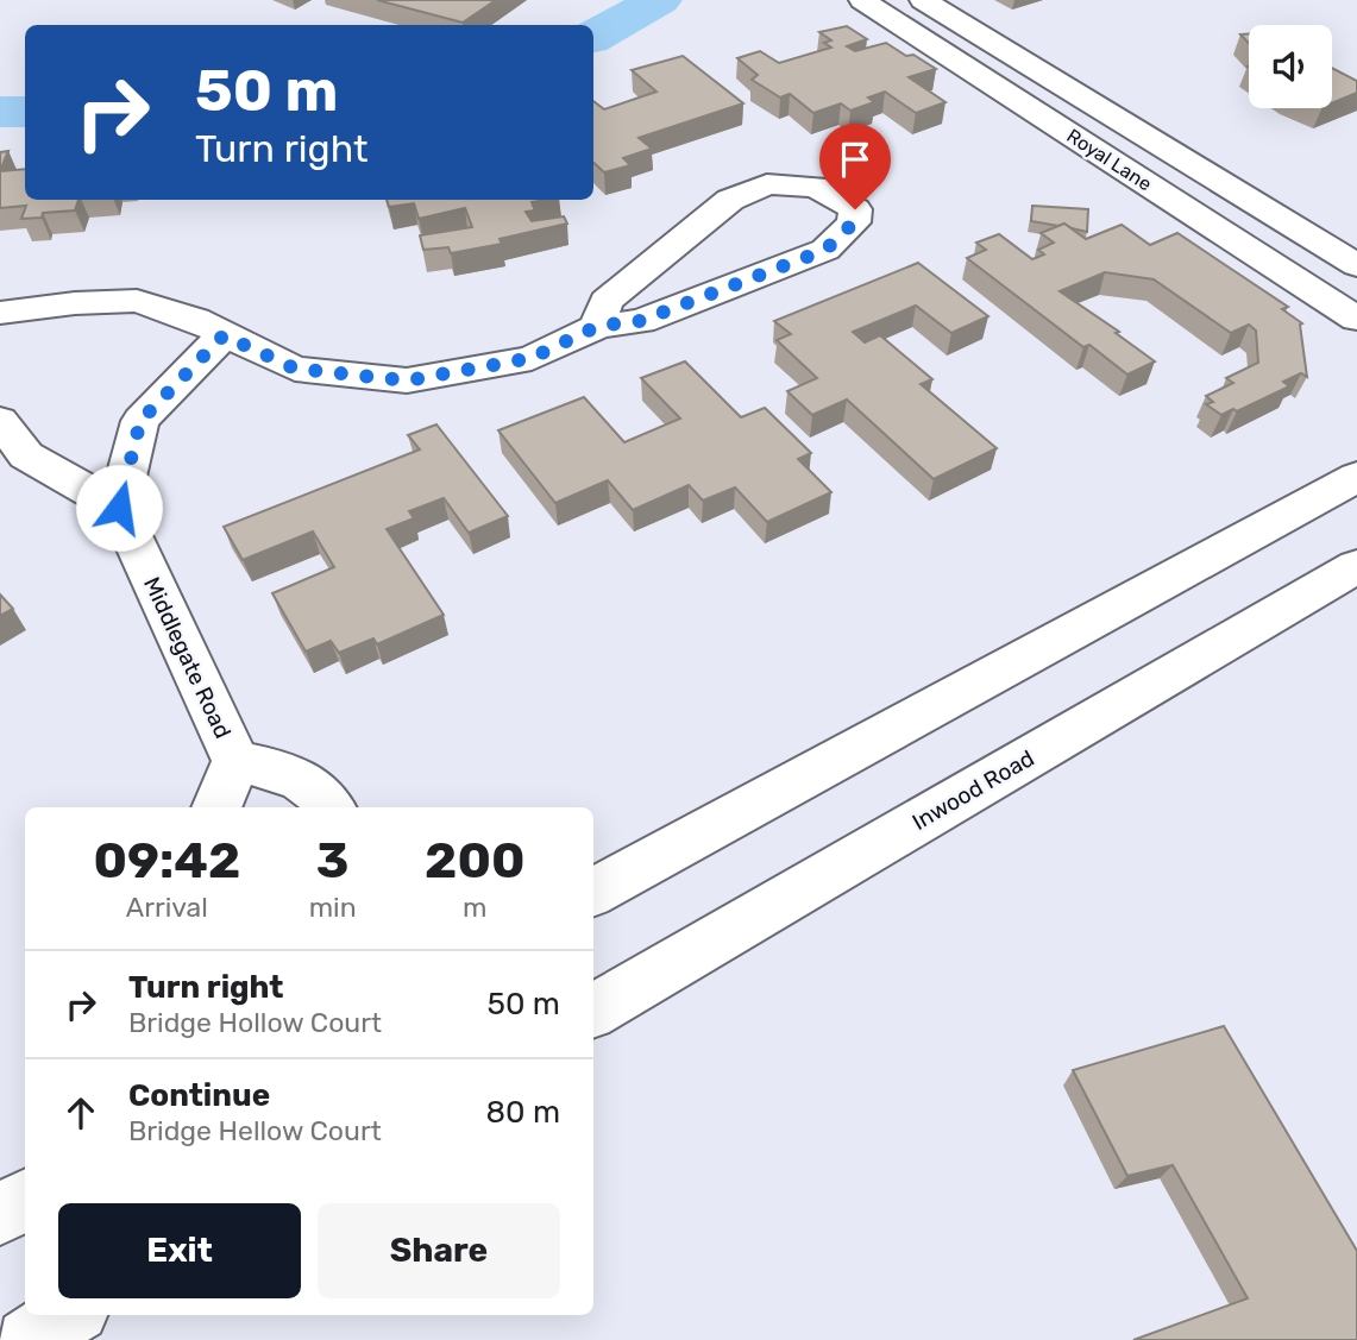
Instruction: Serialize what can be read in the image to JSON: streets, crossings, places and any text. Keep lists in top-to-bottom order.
{
  "streets": {
    "main road": ["Royal Lane", "Middlegate Road", "Inwood Road"]
  },
  "page": {
    "turn": ["50 m", "Turn right"],
    "eta": [
      "09:42",
      "Arrival",
      "3",
      "min",
      "200",
      "m"
    ],
    "list": [
      {
        "name": "Turn right",
        "note": "Bridge Hollow Court",
        "value": "50 m"
      },
      {
        "name": "Continue",
        "note": "Bridge Hellow Court",
        "value": "80 m"
      }
    ],
    "buttons": ["Exit", "Share"]
  }
}
